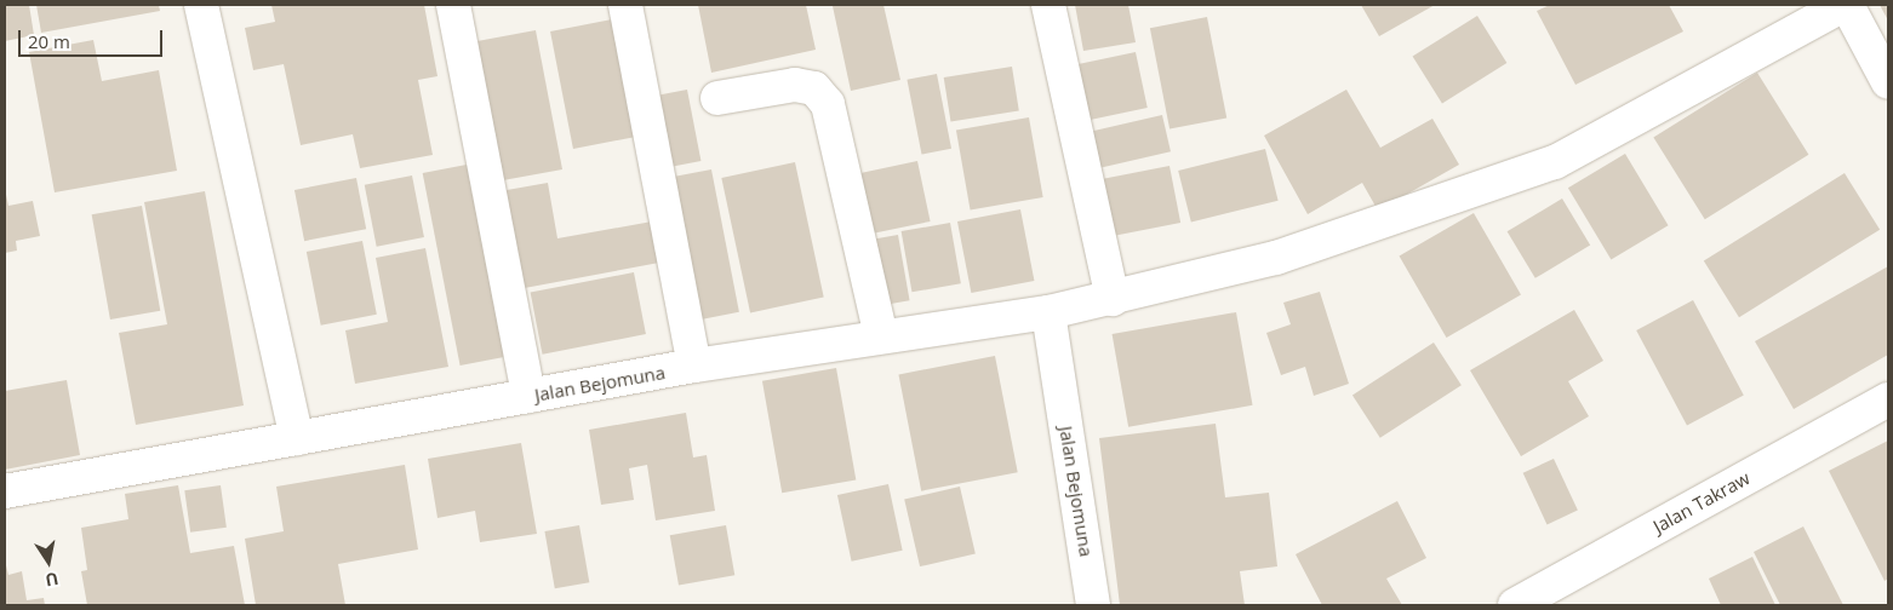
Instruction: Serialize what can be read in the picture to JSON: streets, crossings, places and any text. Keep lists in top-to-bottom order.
{
  "streets": {
    "street": ["Jalan Bejomuna", "Jalan Takraw"]
  },
  "scale_bar": "20 m",
  "north": "bottom"
}
